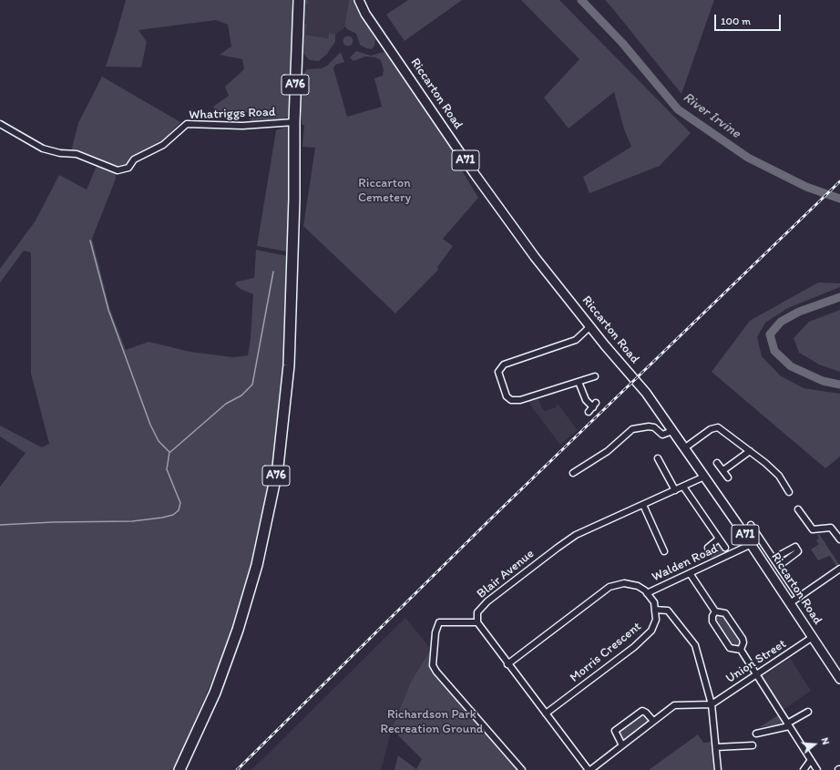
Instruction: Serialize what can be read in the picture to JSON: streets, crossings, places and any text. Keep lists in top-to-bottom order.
{
  "streets": {
    "highway": ["A76"],
    "main road": ["Riccarton Road", "A71"],
    "street": [
      "Whatriggs Road",
      "Walden Road",
      "Blair Avenue",
      "Morris Crescent",
      "Union Street"
    ]
  },
  "crossings": [
    ["A76", "Whatriggs Road"],
    ["Riccarton Road", "Walden Road"],
    ["Riccarton Road", "Blair Avenue"],
    ["Riccarton Road", "Union Street"]
  ],
  "water": ["River Irvine"],
  "parks": ["Riccarton Cemetery", "Richardson Park Recreation Ground"],
  "scale_bar": "100 m",
  "north": "right"
}
